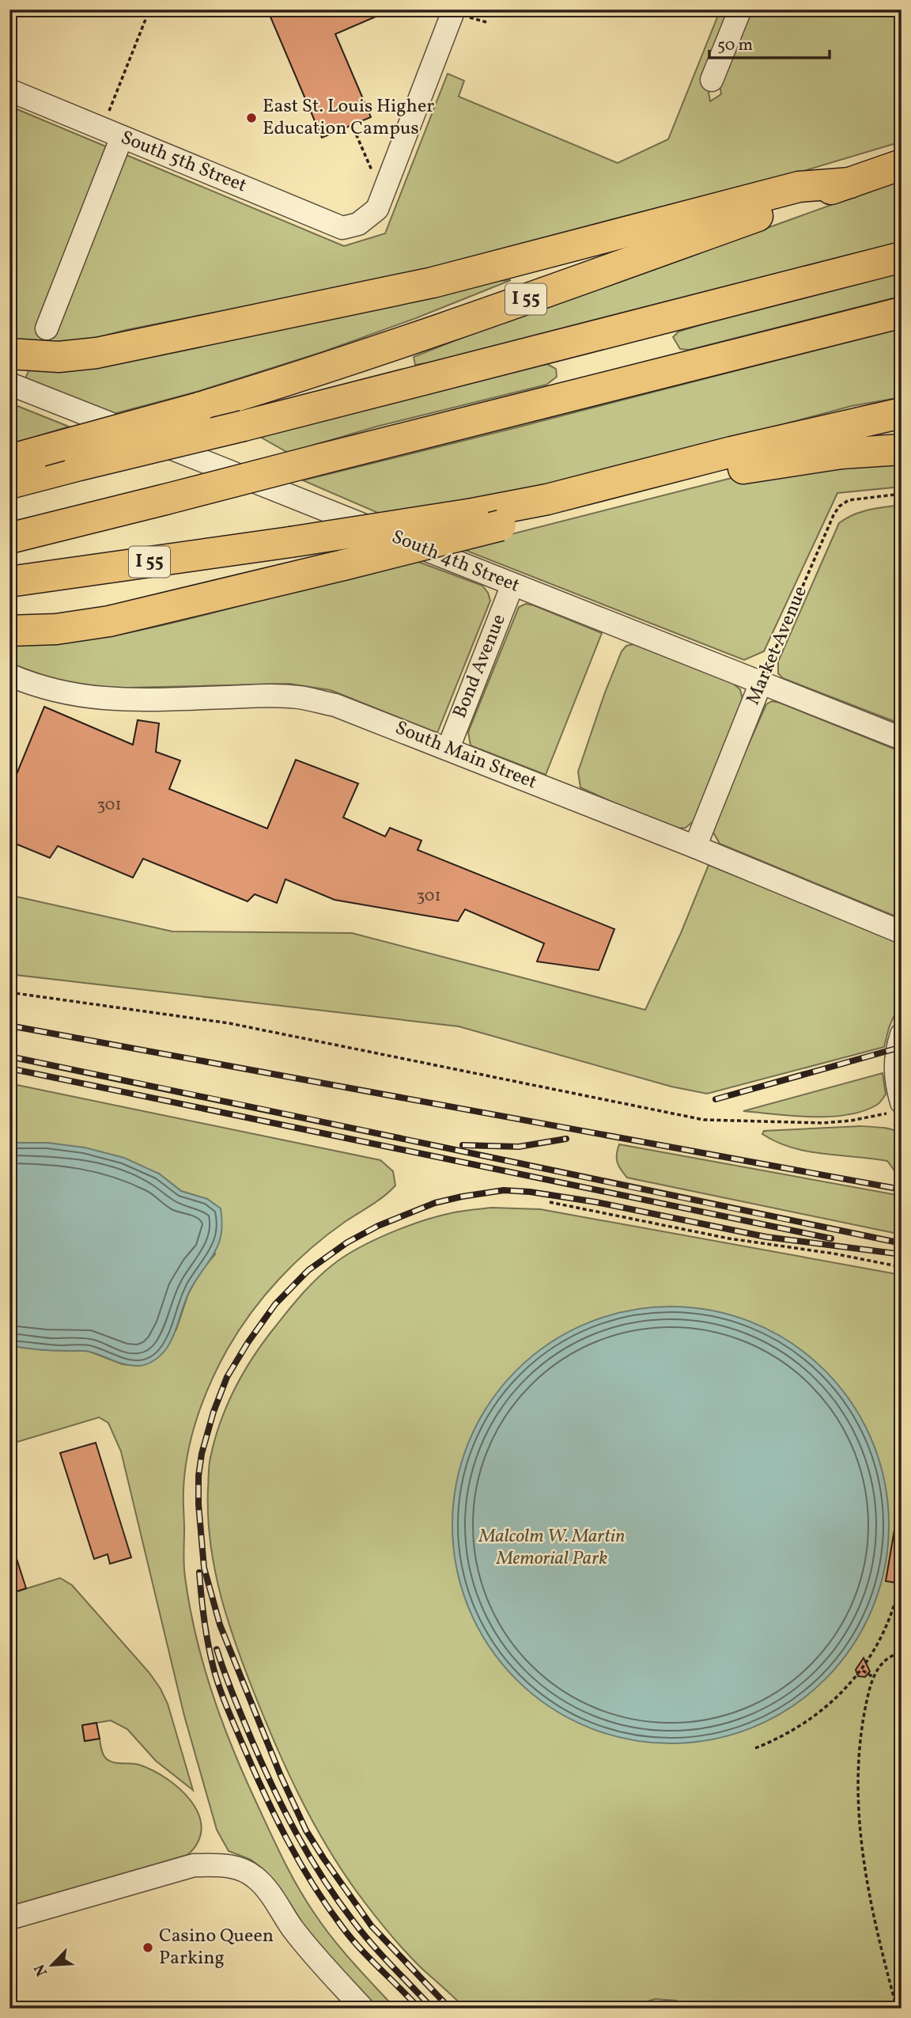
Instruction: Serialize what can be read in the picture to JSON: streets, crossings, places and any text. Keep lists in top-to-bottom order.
{
  "streets": {
    "highway": ["I 55"],
    "street": [
      "South 5th Street",
      "South 4th Street",
      "Market Avenue",
      "Bond Avenue",
      "South Main Street"
    ]
  },
  "crossings": [
    ["South 4th Street", "Market Avenue"],
    ["South 4th Street", "Bond Avenue"],
    ["Market Avenue", "South Main Street"],
    ["Bond Avenue", "South Main Street"]
  ],
  "parks": ["Malcolm W. Martin Memorial Park"],
  "places": ["East St. Louis Higher Education Campus", "Casino Queen Parking"],
  "house_numbers": ["301", "301"],
  "scale_bar": "50 m",
  "north": "bottom left"
}
